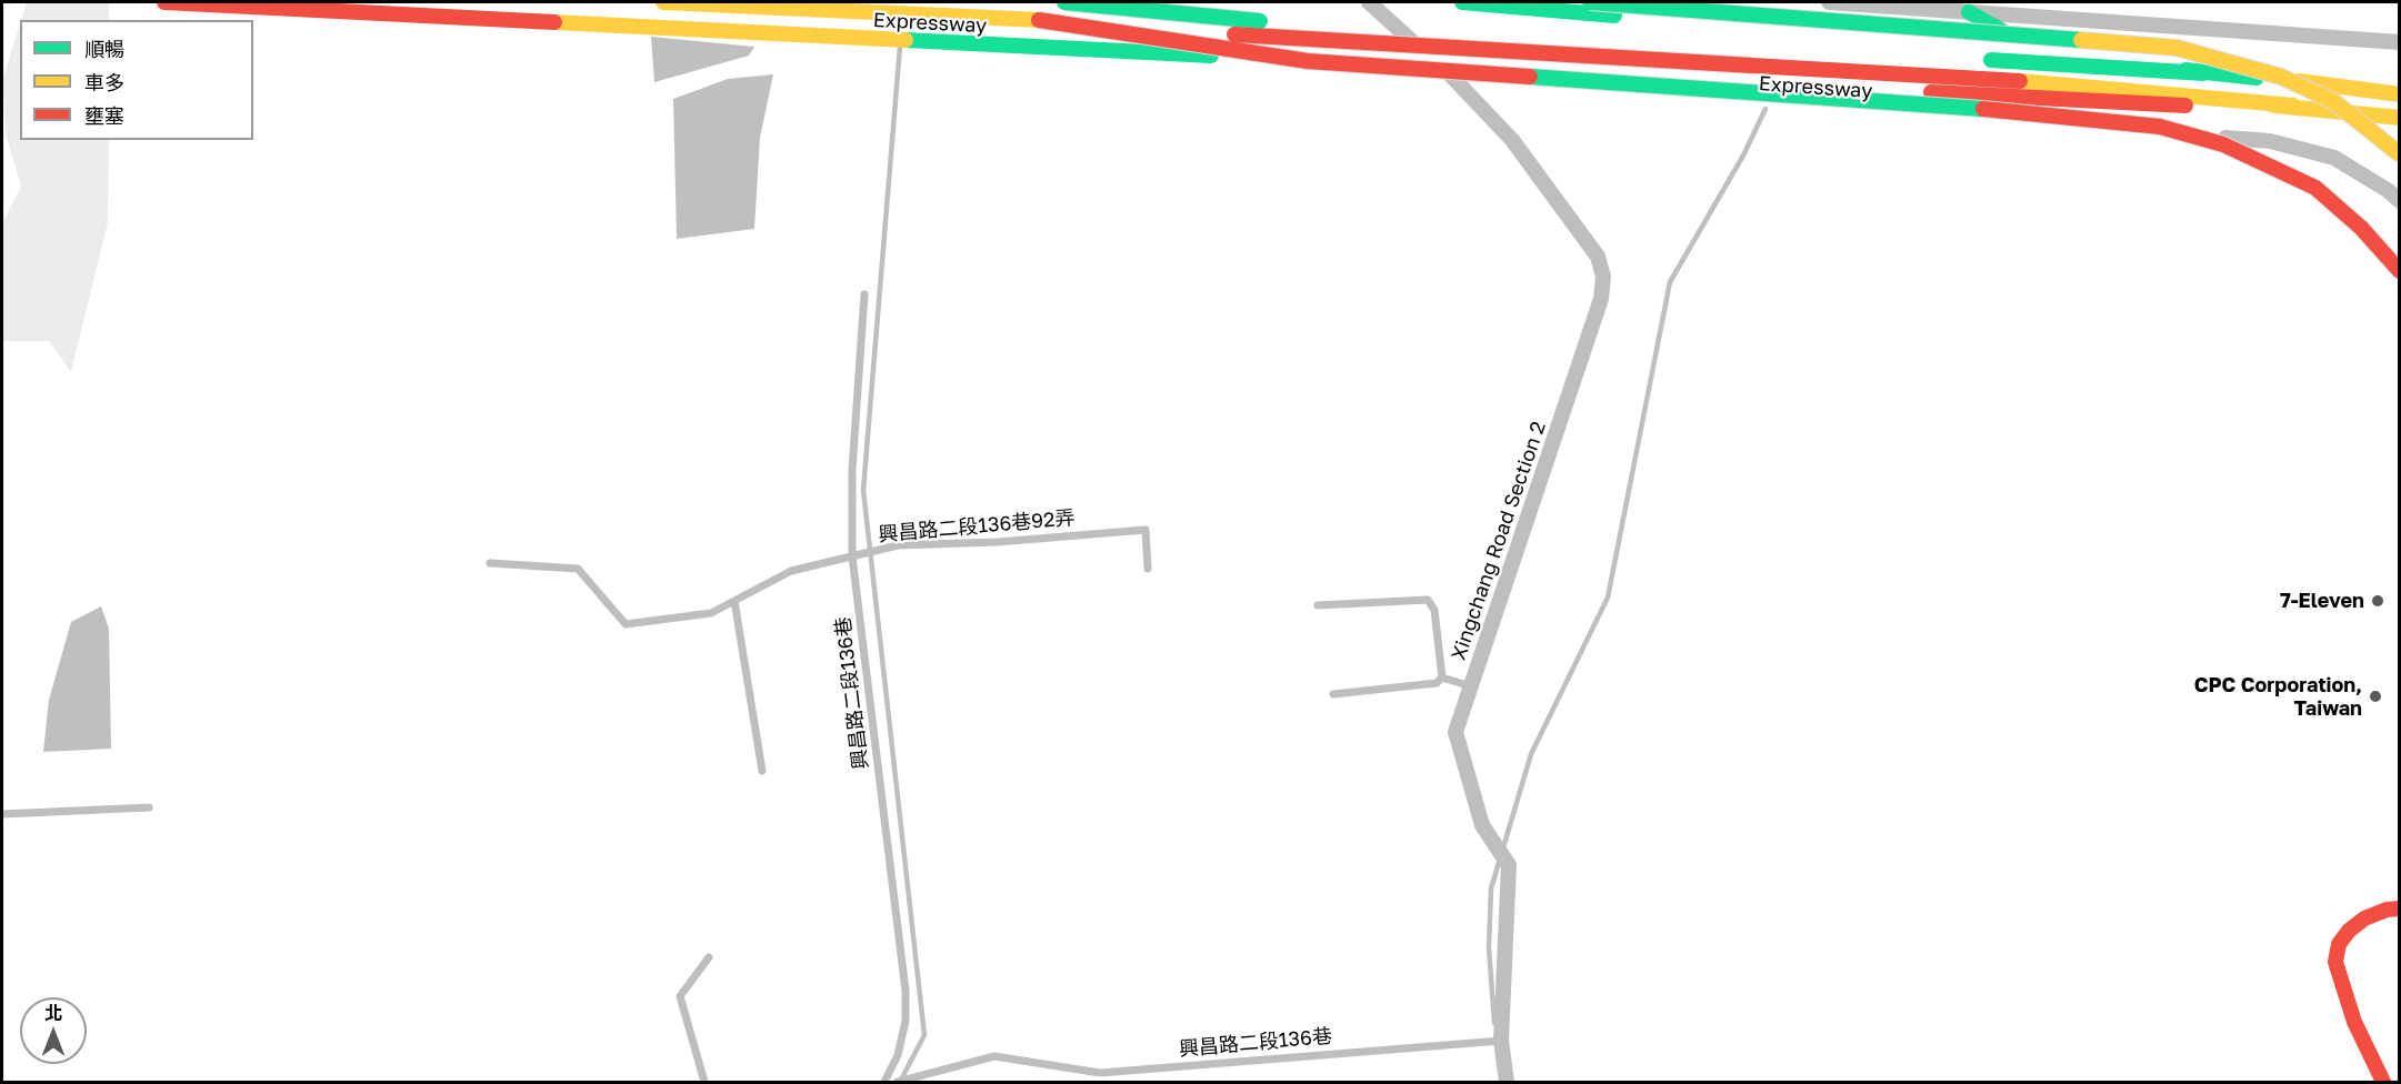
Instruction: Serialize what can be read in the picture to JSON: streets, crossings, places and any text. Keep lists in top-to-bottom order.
{
  "streets": {
    "main road": ["Expressway"],
    "street": ["Xingchang Road Section 2"],
    "lane": ["興昌路二段136巷92弄", "興昌路二段136巷"]
  },
  "crossings": [
    ["Expressway", "Xingchang Road Section 2"],
    ["興昌路二段136巷92弄", "興昌路二段136巷"],
    ["Xingchang Road Section 2", "興昌路二段136巷"]
  ],
  "places": ["7-Eleven", "CPC Corporation, Taiwan"],
  "legend": ["順暢", "車多", "壅塞"],
  "north": "top"
}
